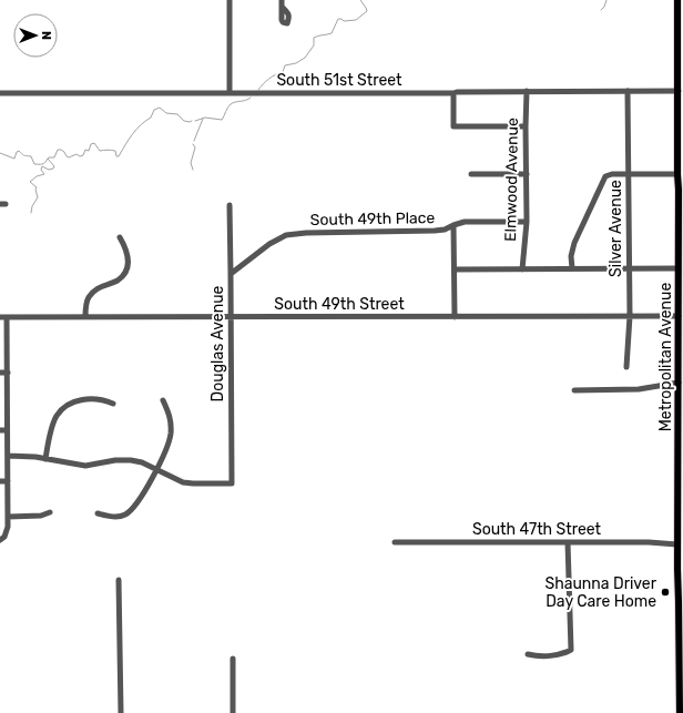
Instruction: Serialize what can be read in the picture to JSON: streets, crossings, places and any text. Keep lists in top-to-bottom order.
{
  "streets": {
    "main road": ["Metropolitan Avenue"],
    "street": [
      "South 51st Street",
      "Elmwood Avenue",
      "South 49th Place",
      "Silver Avenue",
      "South 49th Street",
      "Douglas Avenue",
      "South 47th Street"
    ]
  },
  "crossings": [
    ["South 51st Street", "Elmwood Avenue"],
    ["South 51st Street", "Silver Avenue"],
    ["South 51st Street", "Metropolitan Avenue"],
    ["Elmwood Avenue", "South 49th Place"],
    ["South 49th Place", "Douglas Avenue"],
    ["Silver Avenue", "South 49th Street"],
    ["South 49th Street", "Douglas Avenue"],
    ["South 49th Street", "Metropolitan Avenue"],
    ["Metropolitan Avenue", "South 47th Street"]
  ],
  "places": ["Shaunna Driver Day Care Home"],
  "north": "right"
}
